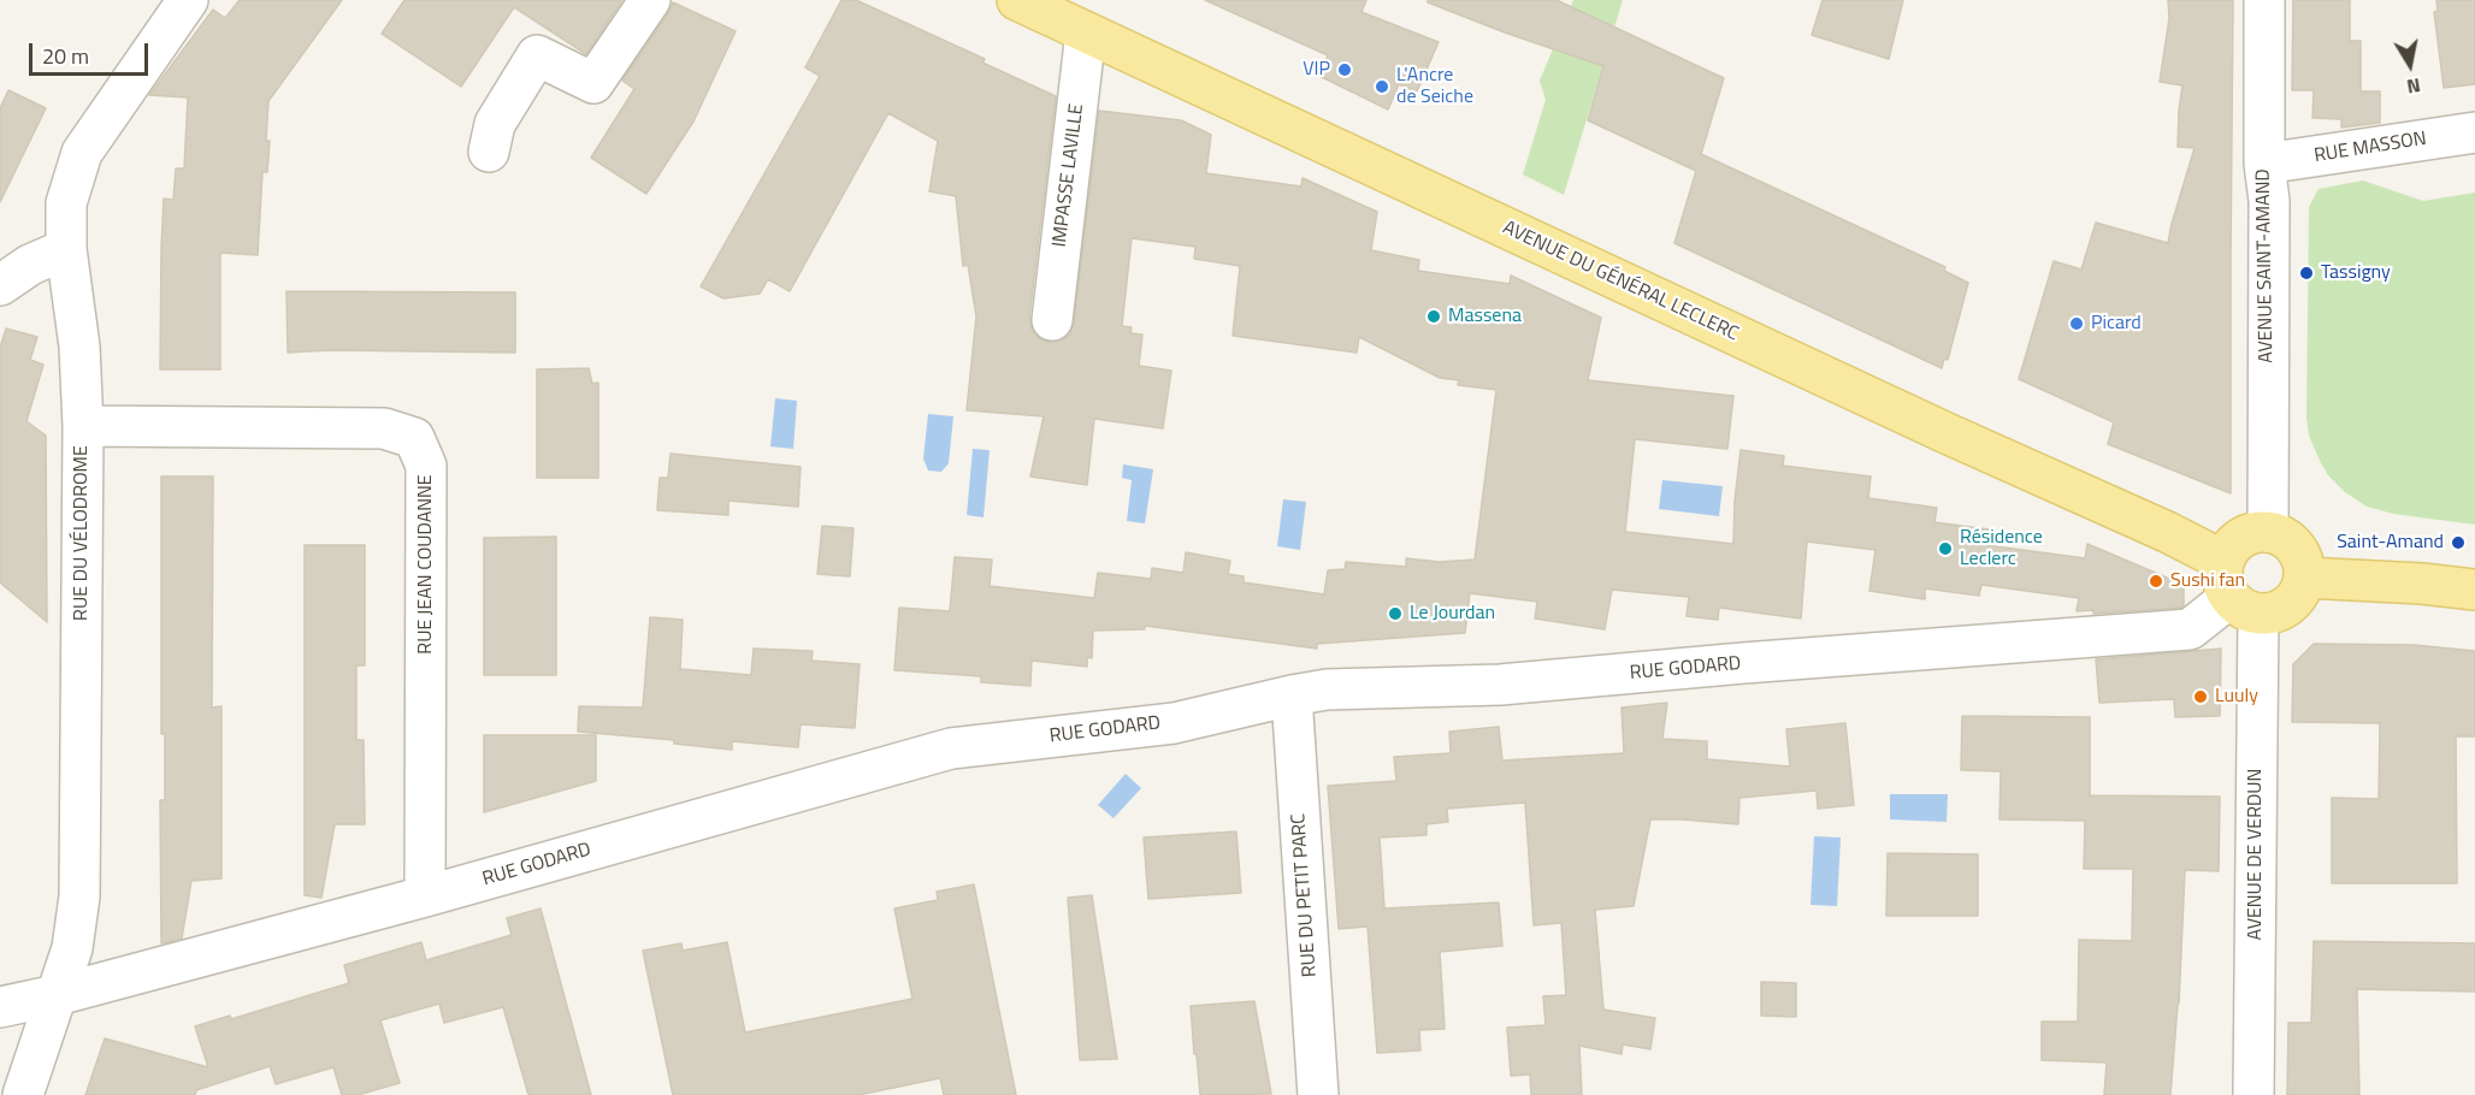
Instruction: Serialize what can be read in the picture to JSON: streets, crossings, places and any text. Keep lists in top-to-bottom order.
{
  "streets": {
    "main road": ["AVENUE DU GÉNÉRAL LECLERC"],
    "street": [
      "RUE MASSON",
      "IMPASSE LAVILLE",
      "AVENUE SAINT-AMAND",
      "RUE DU VÉLODROME",
      "RUE JEAN COUDANNE",
      "RUE GODARD",
      "AVENUE DE VERDUN",
      "RUE DU PETIT PARC"
    ]
  },
  "crossings": [
    ["RUE MASSON", "AVENUE SAINT-AMAND"],
    ["IMPASSE LAVILLE", "AVENUE DU GÉNÉRAL LECLERC"],
    ["AVENUE SAINT-AMAND", "AVENUE DU GÉNÉRAL LECLERC"],
    ["AVENUE SAINT-AMAND", "RUE GODARD"],
    ["AVENUE SAINT-AMAND", "AVENUE DE VERDUN"],
    ["AVENUE DU GÉNÉRAL LECLERC", "RUE GODARD"],
    ["AVENUE DU GÉNÉRAL LECLERC", "AVENUE DE VERDUN"],
    ["RUE DU VÉLODROME", "RUE JEAN COUDANNE"],
    ["RUE DU VÉLODROME", "RUE GODARD"],
    ["RUE JEAN COUDANNE", "RUE GODARD"],
    ["RUE GODARD", "AVENUE DE VERDUN"],
    ["RUE GODARD", "RUE DU PETIT PARC"]
  ],
  "places": [
    "VIP",
    "L'Ancre de Seiche",
    "Tassigny",
    "Massena",
    "Picard",
    "Saint-Amand",
    "Résidence Leclerc",
    "Sushi fan",
    "Le Jourdan",
    "Luuly"
  ],
  "scale_bar": "20 m",
  "north": "bottom"
}
